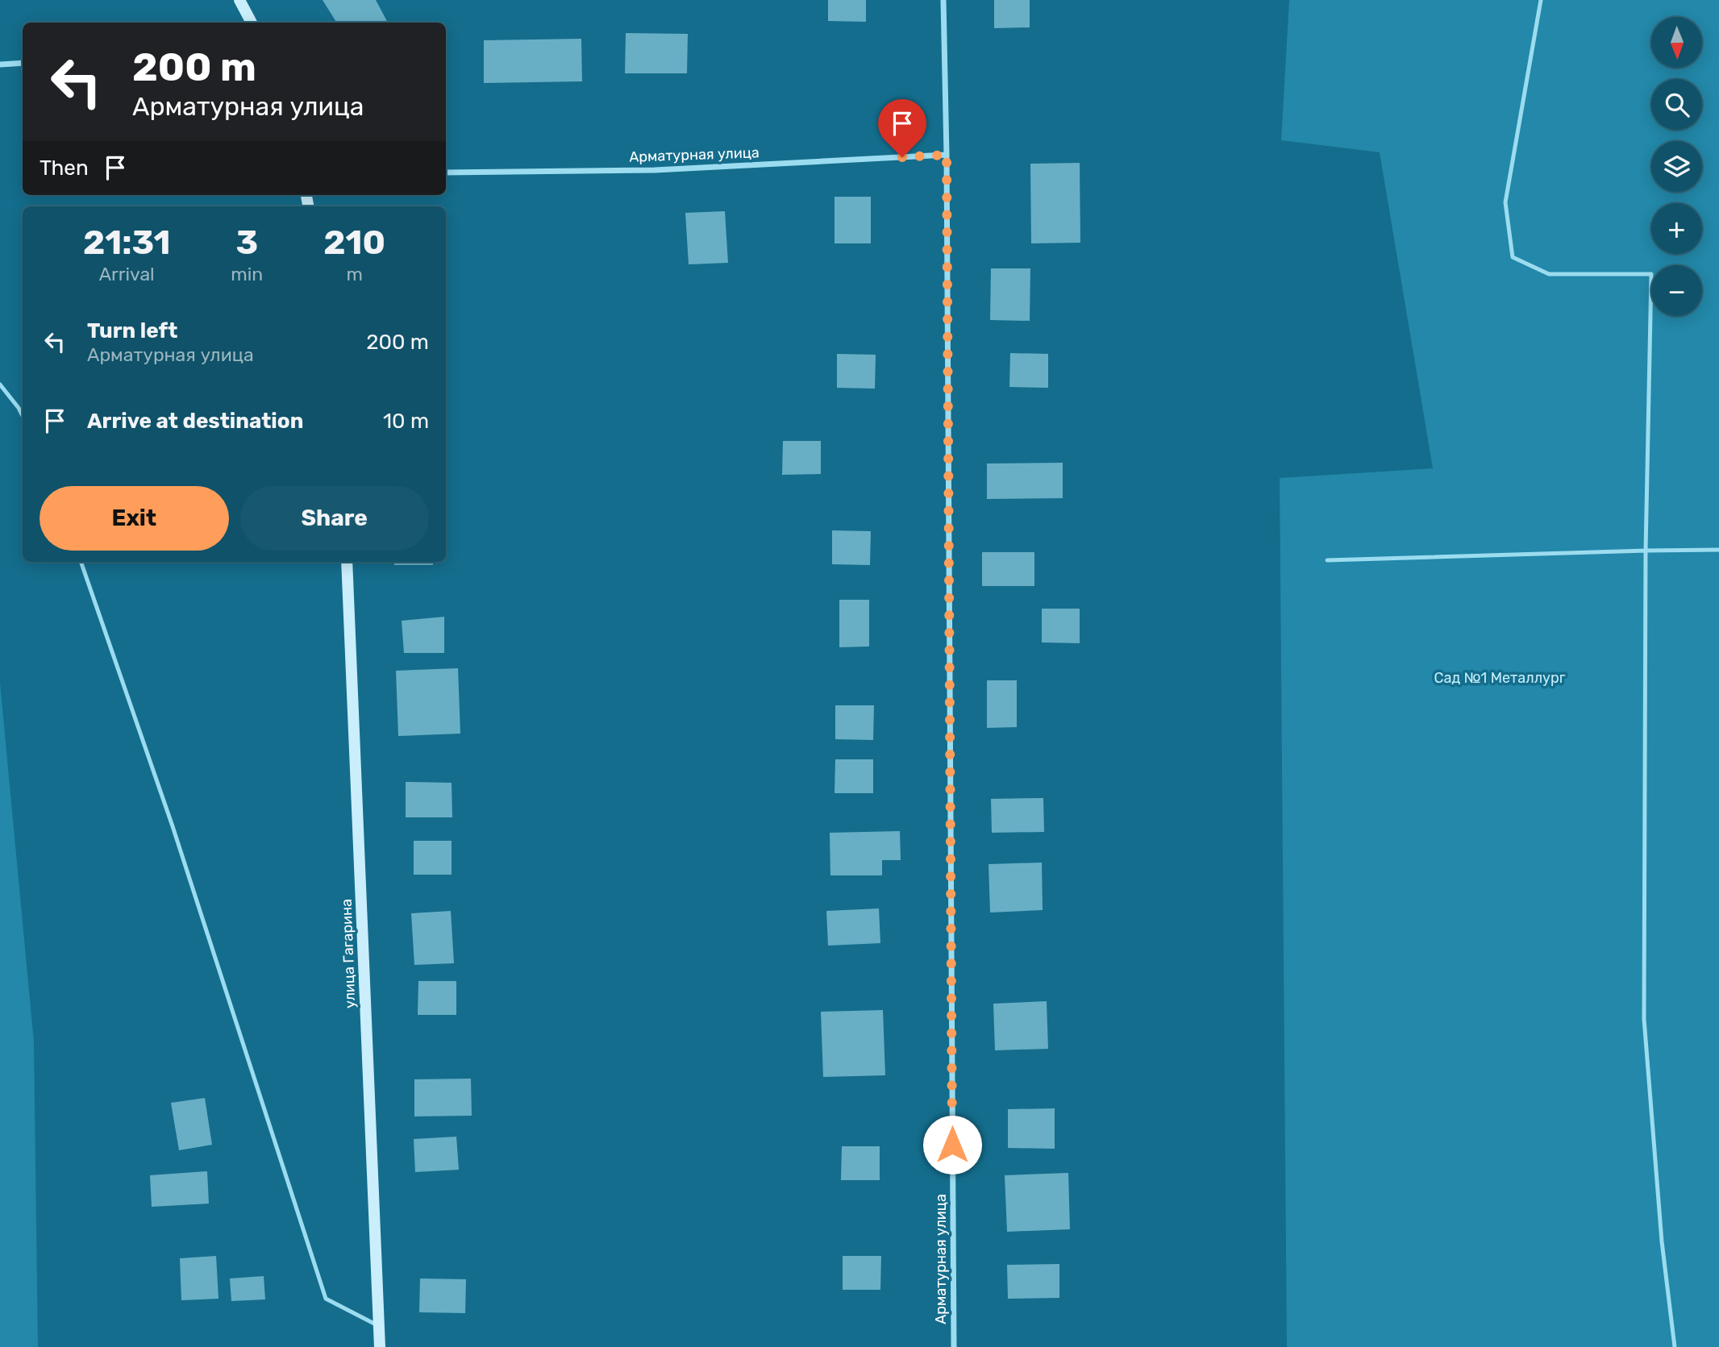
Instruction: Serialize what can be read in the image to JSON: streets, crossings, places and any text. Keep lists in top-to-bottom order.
{
  "streets": {
    "street": ["Арматурная улица", "улица Гагарина"]
  },
  "parks": ["Сад №1 Металлург"],
  "north": "bottom",
  "page": {
    "map_buttons": ["+", "−"],
    "turn": ["200 m", "Арматурная улица"],
    "then": "Then",
    "eta": [
      "21:31",
      "Arrival",
      "3",
      "min",
      "210",
      "m"
    ],
    "list": [
      {
        "name": "Turn left",
        "note": "Арматурная улица",
        "value": "200 m"
      },
      {
        "name": "Arrive at destination",
        "value": "10 m"
      }
    ],
    "buttons": ["Exit", "Share"]
  }
}
